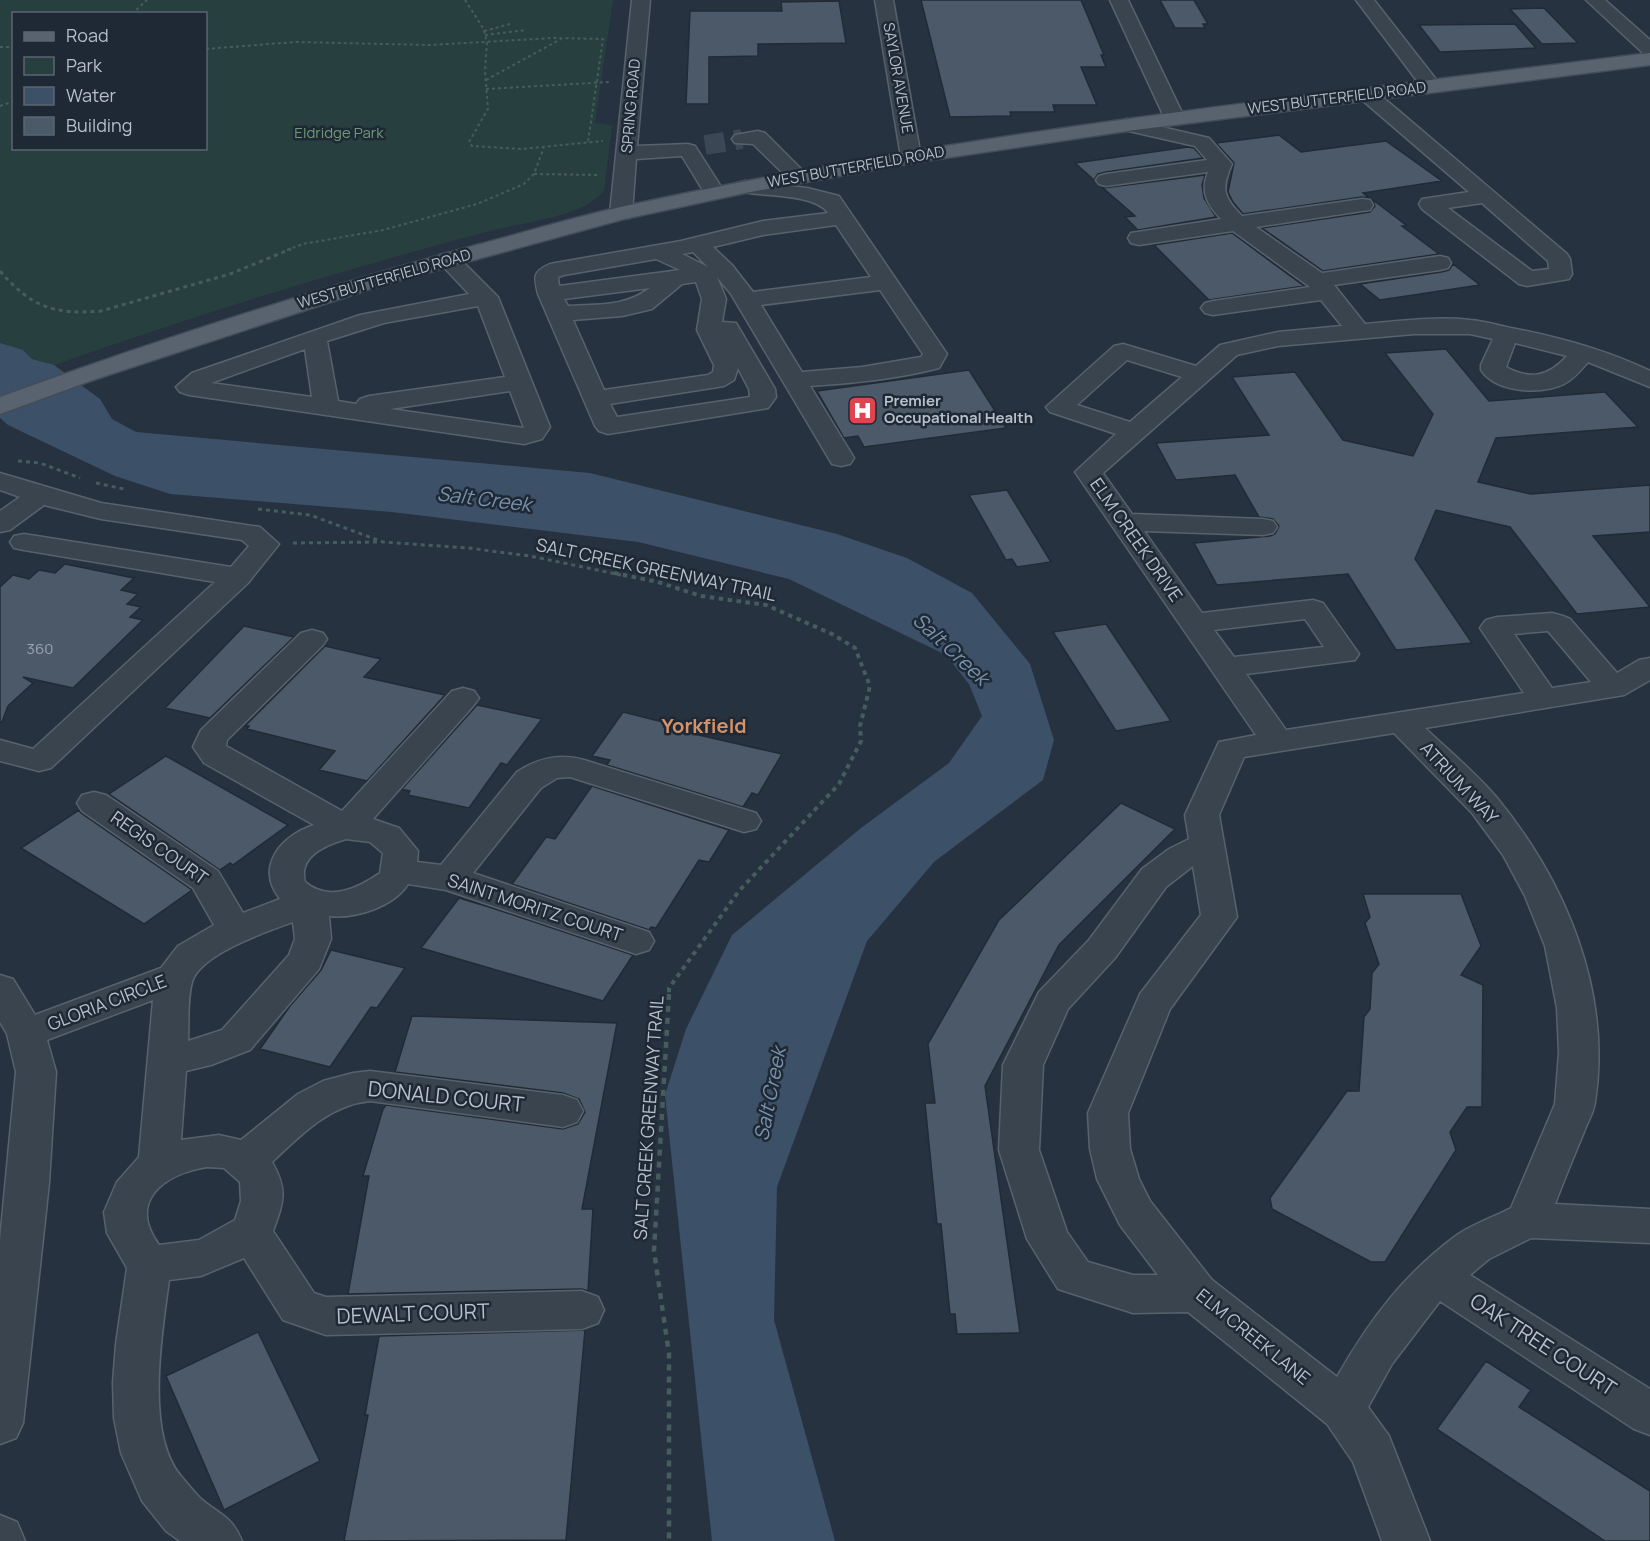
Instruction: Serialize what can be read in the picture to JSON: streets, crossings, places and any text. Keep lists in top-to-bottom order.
{
  "streets": {
    "main road": ["WEST BUTTERFIELD ROAD"],
    "street": [
      "SAYLOR AVENUE",
      "SPRING ROAD",
      "ELM CREEK DRIVE",
      "ATRIUM WAY",
      "REGIS COURT",
      "SAINT MORITZ COURT",
      "GLORIA CIRCLE",
      "DONALD COURT",
      "DEWALT COURT",
      "ELM CREEK LANE",
      "OAK TREE COURT"
    ],
    "path": ["SALT CREEK GREENWAY TRAIL"]
  },
  "crossings": [
    ["SAYLOR AVENUE", "WEST BUTTERFIELD ROAD"],
    ["WEST BUTTERFIELD ROAD", "SPRING ROAD"],
    ["ELM CREEK DRIVE", "ELM CREEK LANE"],
    ["REGIS COURT", "GLORIA CIRCLE"],
    ["SAINT MORITZ COURT", "GLORIA CIRCLE"],
    ["DONALD COURT", "DEWALT COURT"]
  ],
  "districts": ["Yorkfield"],
  "water": ["Salt Creek"],
  "parks": ["Eldridge Park"],
  "places": {
    "hospital": ["Premier Occupational Health"]
  },
  "house_numbers": ["360"],
  "legend": [
    "Road",
    "Park",
    "Water",
    "Building"
  ]
}
